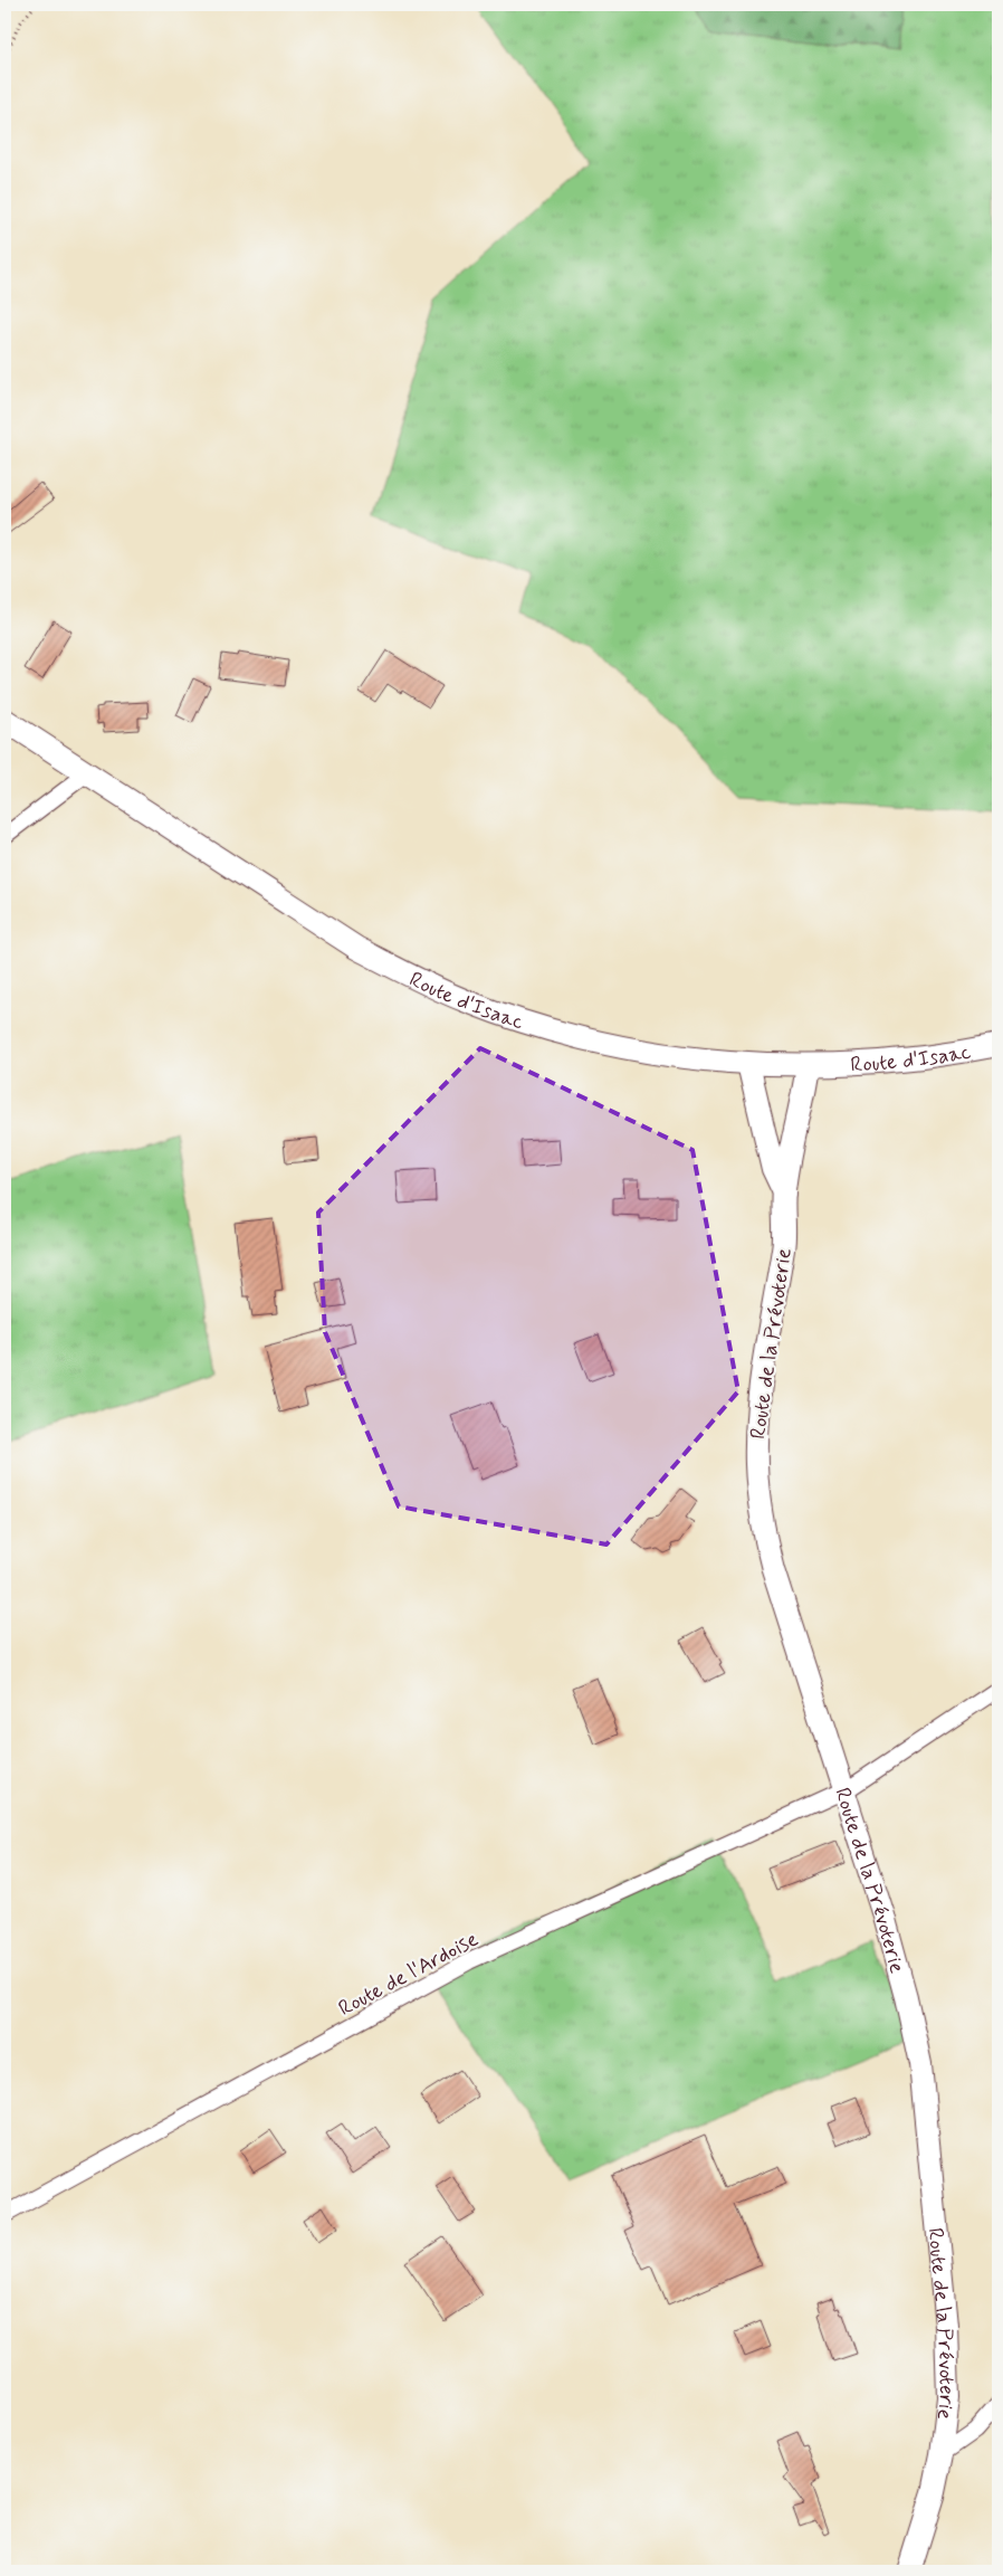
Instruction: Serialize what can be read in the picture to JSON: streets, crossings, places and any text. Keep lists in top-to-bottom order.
{
  "streets": {
    "street": ["Route d'Isaac", "Route de la Prévoterie", "Route de l'Ardoise"]
  },
  "crossings": [
    ["Route d'Isaac", "Route de la Prévoterie"],
    ["Route de la Prévoterie", "Route de l'Ardoise"]
  ]
}
